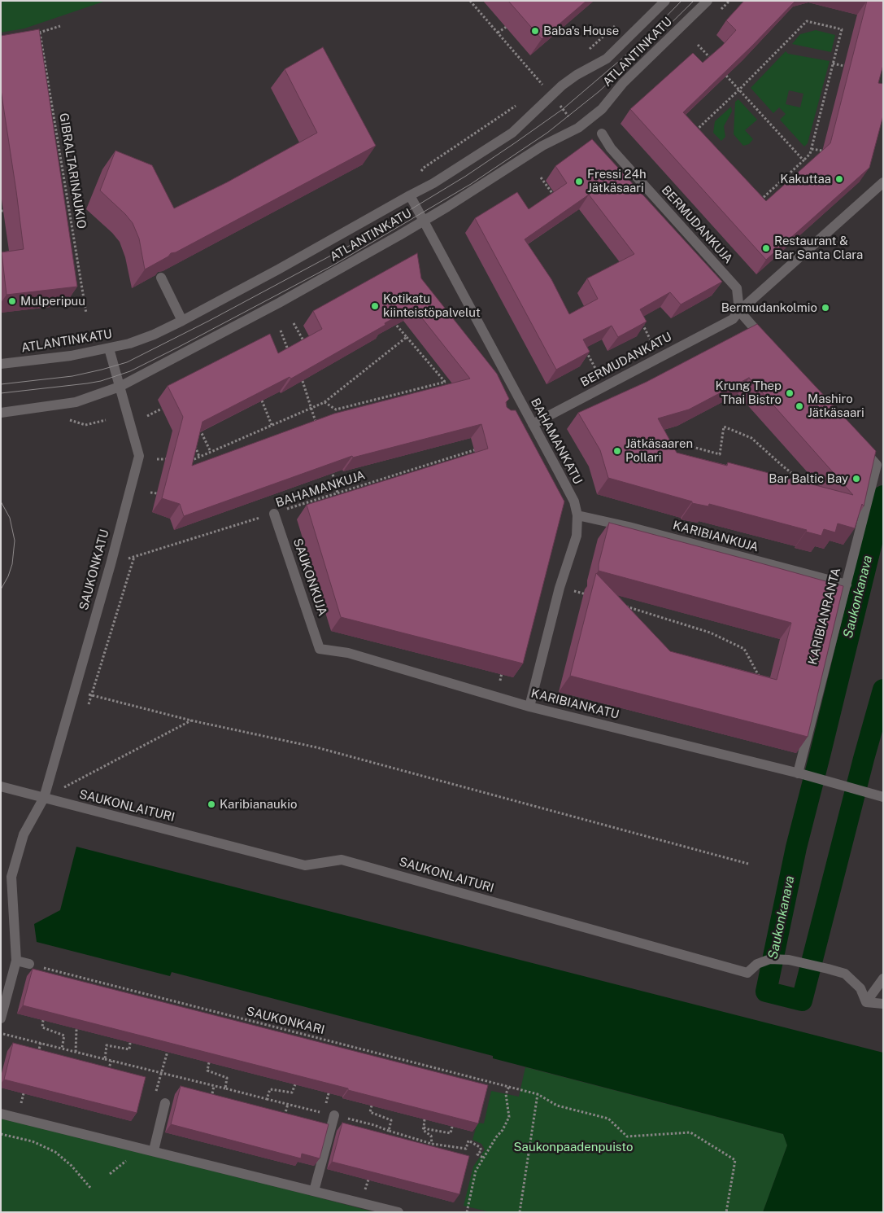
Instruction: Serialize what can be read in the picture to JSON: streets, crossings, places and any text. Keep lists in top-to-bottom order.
{
  "streets": {
    "street": [
      "ATLANTINKATU",
      "BERMUDANKUJA",
      "BERMUDANKATU",
      "BAHAMANKATU",
      "KARIBIANKUJA",
      "SAUKONKATU",
      "SAUKONKUJA",
      "KARIBIANRANTA",
      "KARIBIANKATU",
      "SAUKONLAITURI"
    ],
    "path": ["GIBRALTARINAUKIO", "BAHAMANKUJA", "SAUKONKARI"]
  },
  "crossings": [
    ["ATLANTINKATU", "BAHAMANKATU"],
    ["ATLANTINKATU", "SAUKONKATU"],
    ["BERMUDANKUJA", "BERMUDANKATU"],
    ["BERMUDANKATU", "BAHAMANKATU"],
    ["BAHAMANKATU", "KARIBIANKUJA"],
    ["BAHAMANKATU", "KARIBIANKATU"],
    ["BAHAMANKUJA", "SAUKONKATU"],
    ["BAHAMANKUJA", "SAUKONKUJA"],
    ["KARIBIANKUJA", "KARIBIANRANTA"],
    ["SAUKONKATU", "SAUKONLAITURI"],
    ["SAUKONKUJA", "KARIBIANKATU"],
    ["KARIBIANRANTA", "KARIBIANKATU"]
  ],
  "water": ["Saukonkanava"],
  "parks": ["Saukonpaadenpuisto"],
  "places": [
    "Baba's House",
    "Kakuttaa",
    "Fressi 24h Jätkäsaari",
    "Restaurant & Bar Santa Clara",
    "Mulperipuu",
    "Kotikatu kiinteistöpalvelut",
    "Bermudankolmio",
    "Krung Thep Thai Bistro",
    "Mashiro Jätkäsaari",
    "Jätkäsaaren Pollari",
    "Bar Baltic Bay",
    "Karibianaukio"
  ]
}
